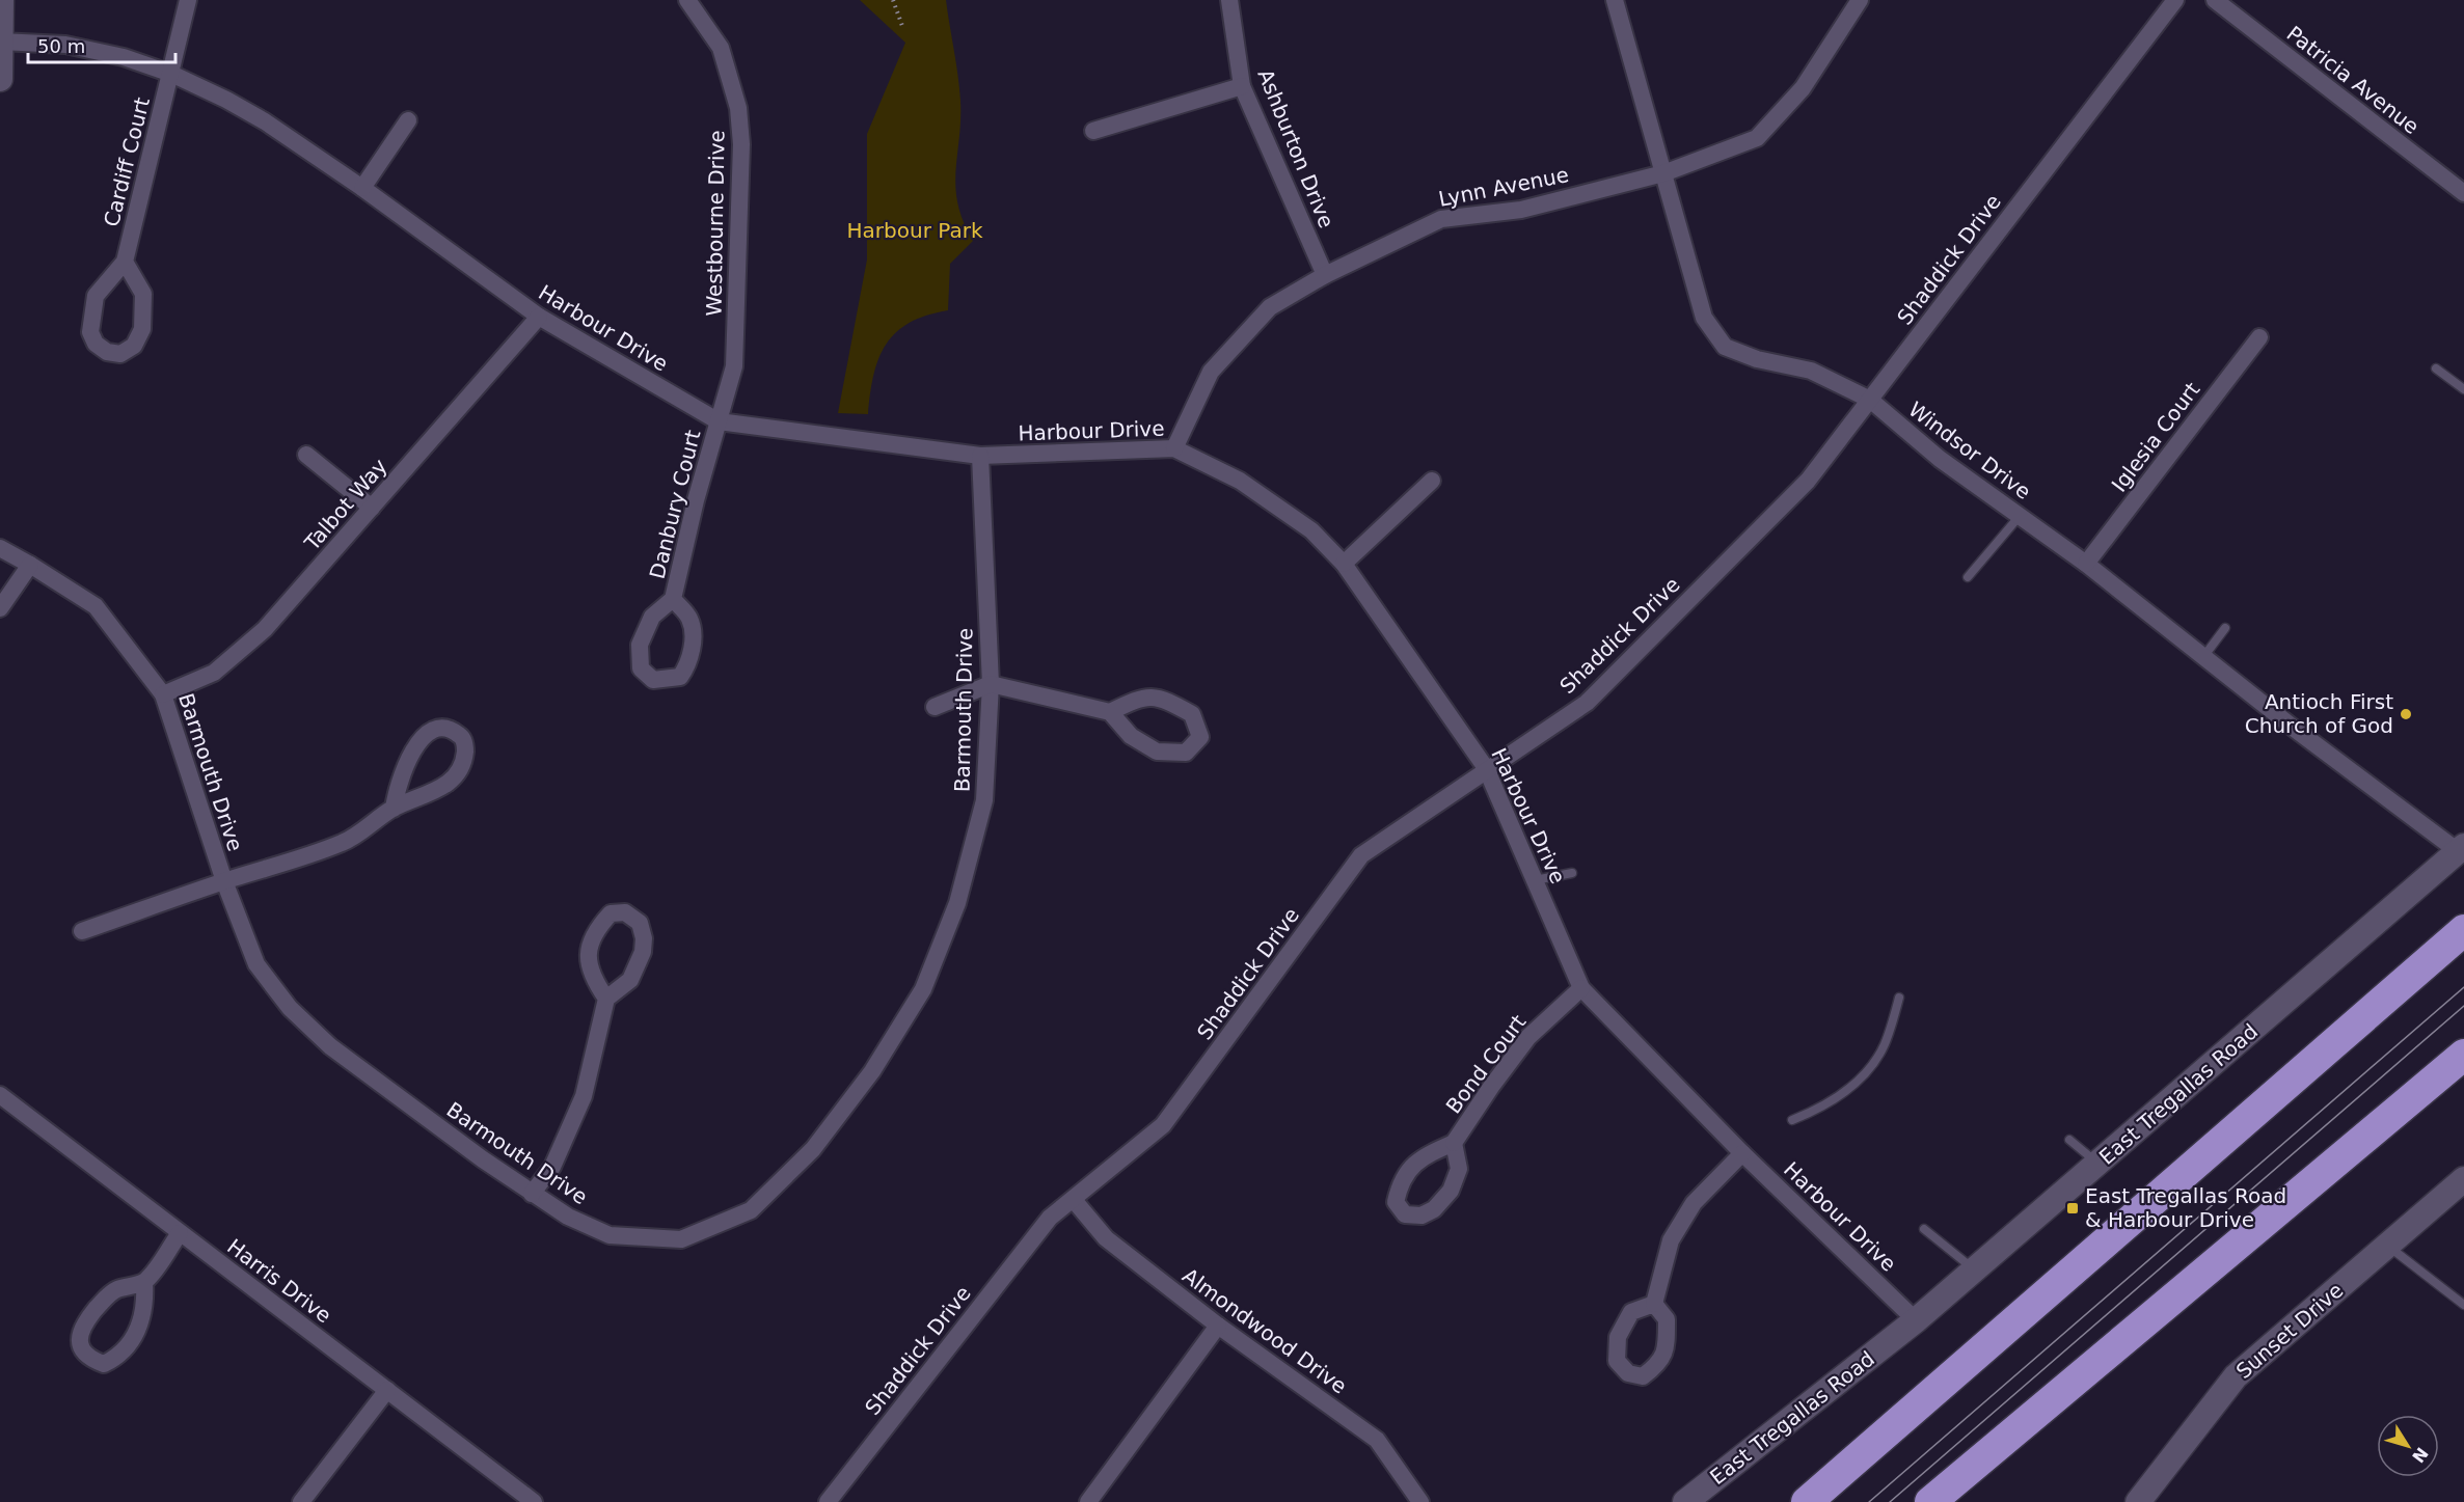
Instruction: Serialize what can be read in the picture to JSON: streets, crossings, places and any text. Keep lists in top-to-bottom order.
{
  "streets": {
    "street": [
      "Patricia Avenue",
      "Ashburton Drive",
      "Cardiff Court",
      "Lynn Avenue",
      "Westbourne Drive",
      "Shaddick Drive",
      "Harbour Drive",
      "Iglesia Court",
      "Windsor Drive",
      "Talbot Way",
      "Danbury Court",
      "Barmouth Drive",
      "Bond Court",
      "East Tregallas Road",
      "Harris Drive",
      "Almondwood Drive",
      "Sunset Drive"
    ]
  },
  "crossings": [
    ["Ashburton Drive", "Lynn Avenue"],
    ["Cardiff Court", "Harbour Drive"],
    ["Lynn Avenue", "Harbour Drive"],
    ["Lynn Avenue", "Windsor Drive"],
    ["Westbourne Drive", "Harbour Drive"],
    ["Westbourne Drive", "Danbury Court"],
    ["Shaddick Drive", "Harbour Drive"],
    ["Shaddick Drive", "Windsor Drive"],
    ["Shaddick Drive", "Almondwood Drive"],
    ["Harbour Drive", "Talbot Way"],
    ["Harbour Drive", "Danbury Court"],
    ["Harbour Drive", "Barmouth Drive"],
    ["Harbour Drive", "Bond Court"],
    ["Harbour Drive", "East Tregallas Road"],
    ["Iglesia Court", "Windsor Drive"],
    ["Windsor Drive", "East Tregallas Road"],
    ["Talbot Way", "Barmouth Drive"]
  ],
  "parks": ["Harbour Park"],
  "places": {
    "other": ["Antioch First Church of God"],
    "transit": ["East Tregallas Road & Harbour Drive"]
  },
  "scale_bar": "50 m",
  "north": "bottom right"
}
